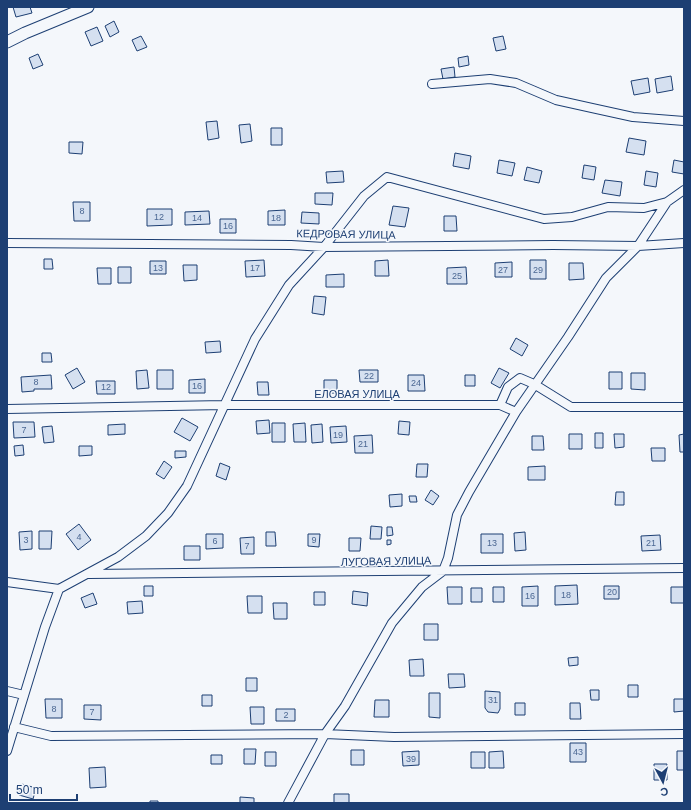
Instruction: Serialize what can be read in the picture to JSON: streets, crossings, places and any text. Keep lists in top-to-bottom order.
{
  "streets": {
    "street": ["КЕДРОВАЯ УЛИЦА", "ЕЛОВАЯ УЛИЦА", "ЛУГОВАЯ УЛИЦА"]
  },
  "house_numbers": [
    "8",
    "12",
    "14",
    "18",
    "16",
    "13",
    "17",
    "27",
    "29",
    "25",
    "22",
    "8",
    "24",
    "16",
    "12",
    "7",
    "19",
    "21",
    "4",
    "3",
    "9",
    "6",
    "13",
    "21",
    "7",
    "20",
    "18",
    "16",
    "31",
    "8",
    "7",
    "2",
    "43",
    "39"
  ],
  "scale_bar": "50 m",
  "north": "bottom"
}
